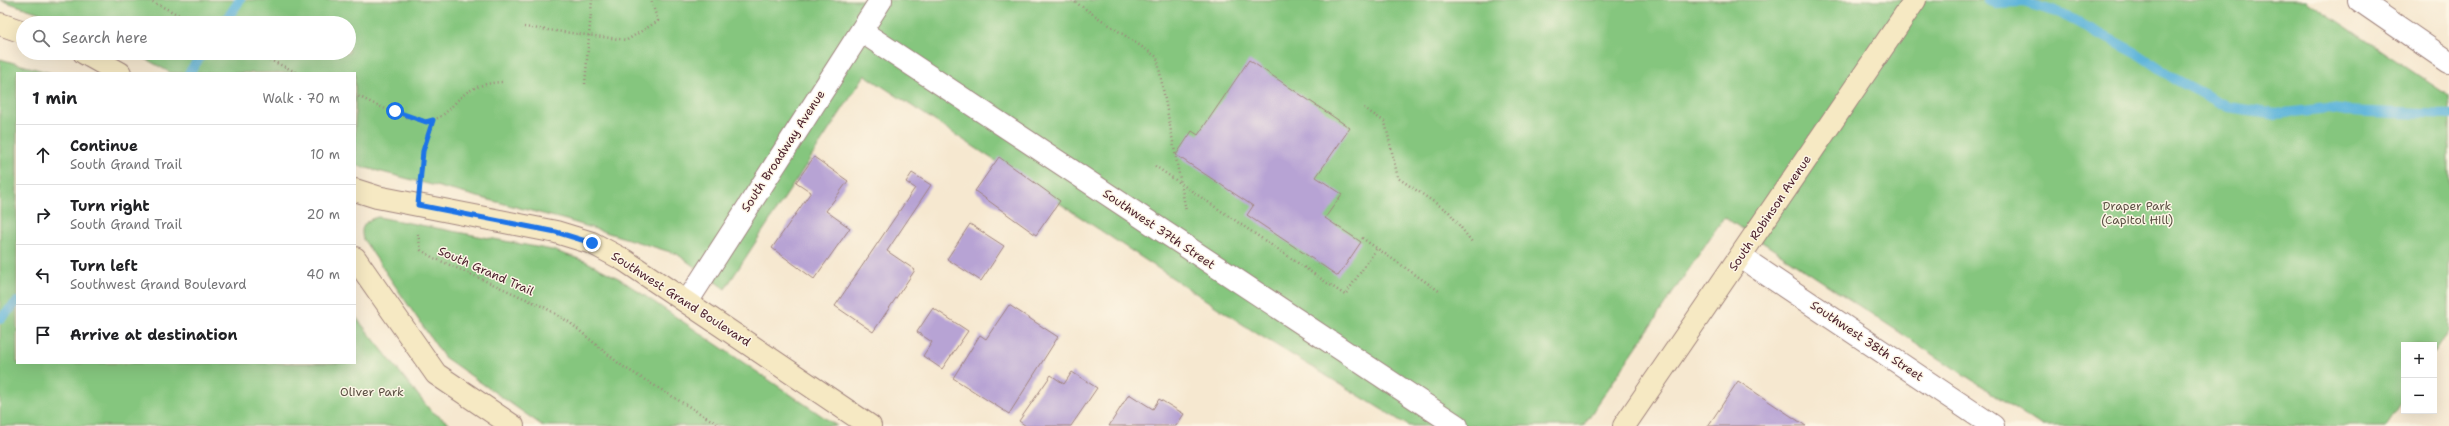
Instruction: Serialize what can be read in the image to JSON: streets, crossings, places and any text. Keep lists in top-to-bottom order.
{
  "streets": {
    "street": [
      "South Broadway Avenue",
      "South Robinson Avenue",
      "Southwest 37th Street",
      "Southwest Grand Boulevard",
      "Southwest 38th Street"
    ],
    "path": ["South Grand Trail"]
  },
  "crossings": [
    ["South Broadway Avenue", "Southwest 37th Street"],
    ["South Broadway Avenue", "Southwest Grand Boulevard"],
    ["South Robinson Avenue", "Southwest 38th Street"],
    ["South Grand Trail", "Southwest Grand Boulevard"]
  ],
  "parks": ["Draper Park (Capitol Hill)", "Oliver Park"],
  "page": {
    "search": "Search here",
    "heading": ["1 min", "Walk · 70 m"],
    "list": [
      ["Continue", "South Grand Trail", "10 m"],
      ["Turn right", "South Grand Trail", "20 m"],
      ["Turn left", "Southwest Grand Boulevard", "40 m"],
      "Arrive at destination"
    ],
    "map_buttons": ["+", "−"]
  }
}
